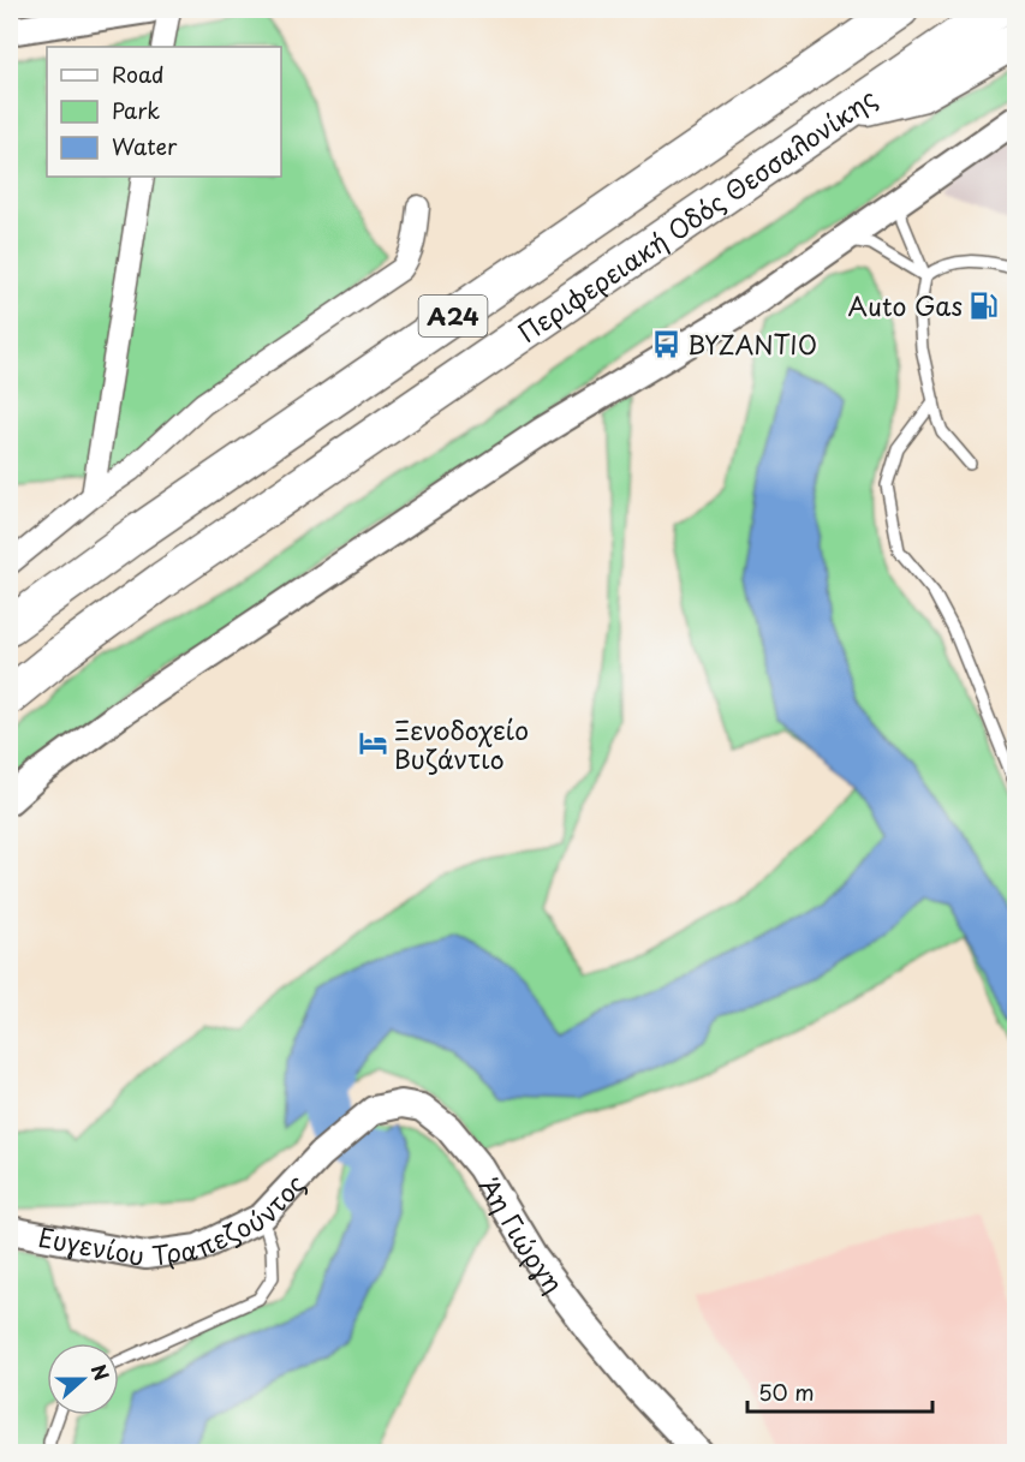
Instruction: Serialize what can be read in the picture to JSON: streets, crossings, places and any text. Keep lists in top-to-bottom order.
{
  "streets": {
    "highway": ["Περιφερειακή Οδός Θεσσαλονίκης", "Α24"],
    "street": ["Ευγενίου Τραπεζούντος", "Άη Γιώργη"]
  },
  "crossings": [
    ["Ευγενίου Τραπεζούντος", "Άη Γιώργη"]
  ],
  "places": {
    "fuel station": ["Auto Gas"],
    "bus stop": ["ΒΥΖΑΝΤΙΟ"],
    "hotel": ["Ξενοδοχείο Βυζάντιο"]
  },
  "legend": ["Road", "Park", "Water"],
  "scale_bar": "50 m",
  "north": "right"
}
